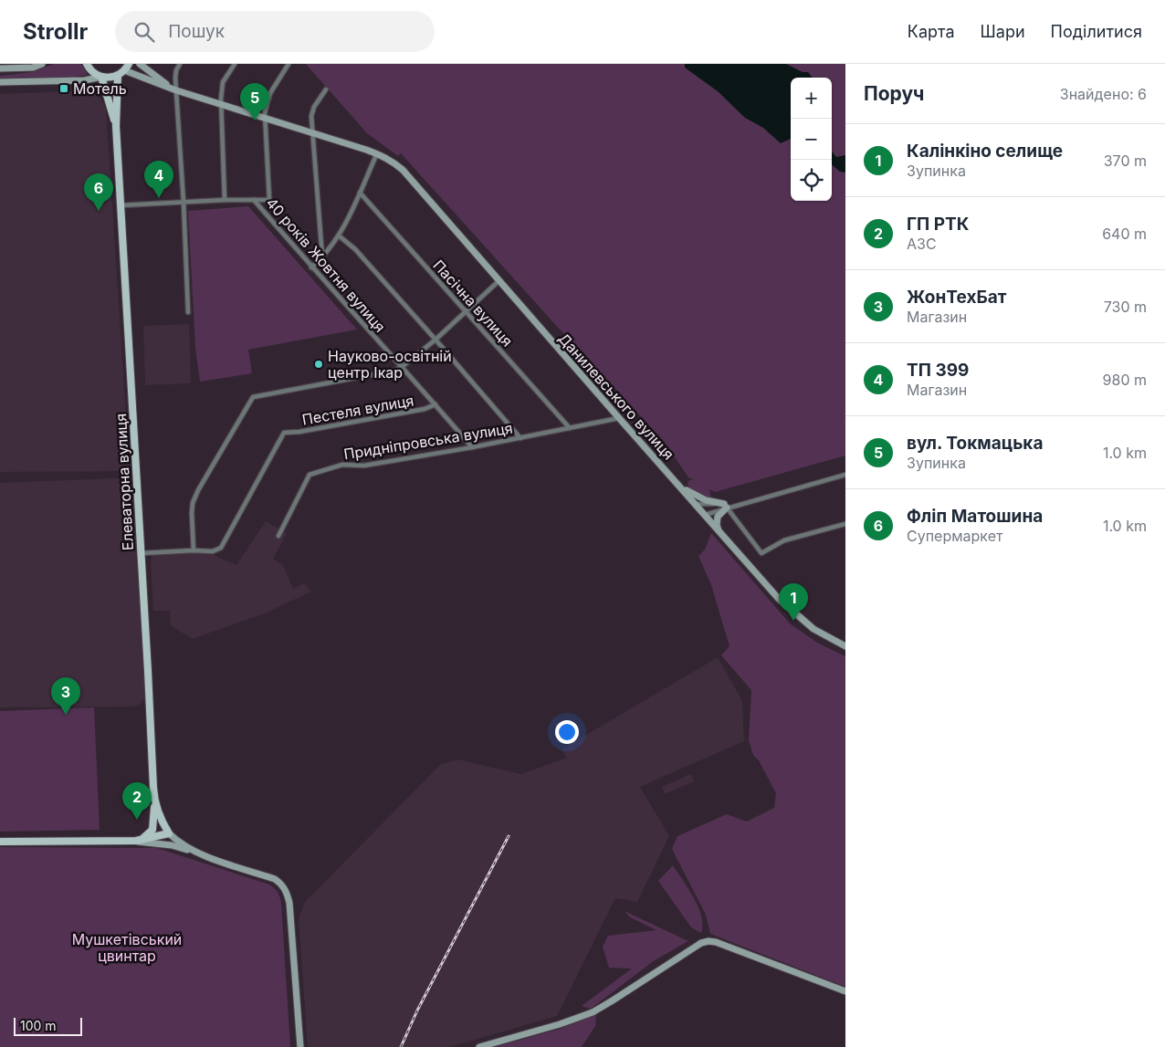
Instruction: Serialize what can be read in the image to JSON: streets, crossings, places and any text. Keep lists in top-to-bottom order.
{
  "streets": {
    "main road": ["Елеваторна вулиця"],
    "street": [
      "40 років Жовтня вулиця",
      "Пасічна вулиця",
      "Данилевського вулиця",
      "Пестеля вулиця",
      "Придніпровська вулиця"
    ]
  },
  "crossings": [
    ["40 років Жовтня вулиця", "Данилевського вулиця"],
    ["40 років Жовтня вулиця", "Пестеля вулиця"],
    ["40 років Жовтня вулиця", "Придніпровська вулиця"],
    ["40 років Жовтня вулиця", "Елеваторна вулиця"],
    ["Пасічна вулиця", "Придніпровська вулиця"],
    ["Данилевського вулиця", "Придніпровська вулиця"]
  ],
  "parks": ["Мушкетівський цвинтар"],
  "places": {
    "transit": ["Мотель"],
    "other": ["Науково-освітній центр Ікар"]
  },
  "scale_bar": "100 m",
  "page": {
    "header": "Strollr",
    "search": "Пошук",
    "nav": ["Карта", "Шари", "Поділитися"],
    "heading": ["Поруч", "Знайдено: 6"],
    "map_buttons": ["+", "−"],
    "pins": [
      "5",
      "4",
      "6",
      "1",
      "3",
      "2"
    ],
    "list": [
      {
        "mark": "1",
        "name": "Калінкіно селище",
        "note": "Зупинка",
        "value": "370 m"
      },
      {
        "mark": "2",
        "name": "ГП РТК",
        "note": "АЗС",
        "value": "640 m"
      },
      {
        "mark": "3",
        "name": "ЖонТехБат",
        "note": "Магазин",
        "value": "730 m"
      },
      {
        "mark": "4",
        "name": "ТП 399",
        "note": "Магазин",
        "value": "980 m"
      },
      {
        "mark": "5",
        "name": "вул. Токмацька",
        "note": "Зупинка",
        "value": "1.0 km"
      },
      {
        "mark": "6",
        "name": "Фліп Матошина",
        "note": "Супермаркет",
        "value": "1.0 km"
      }
    ],
    "scale": "100 m"
  }
}
